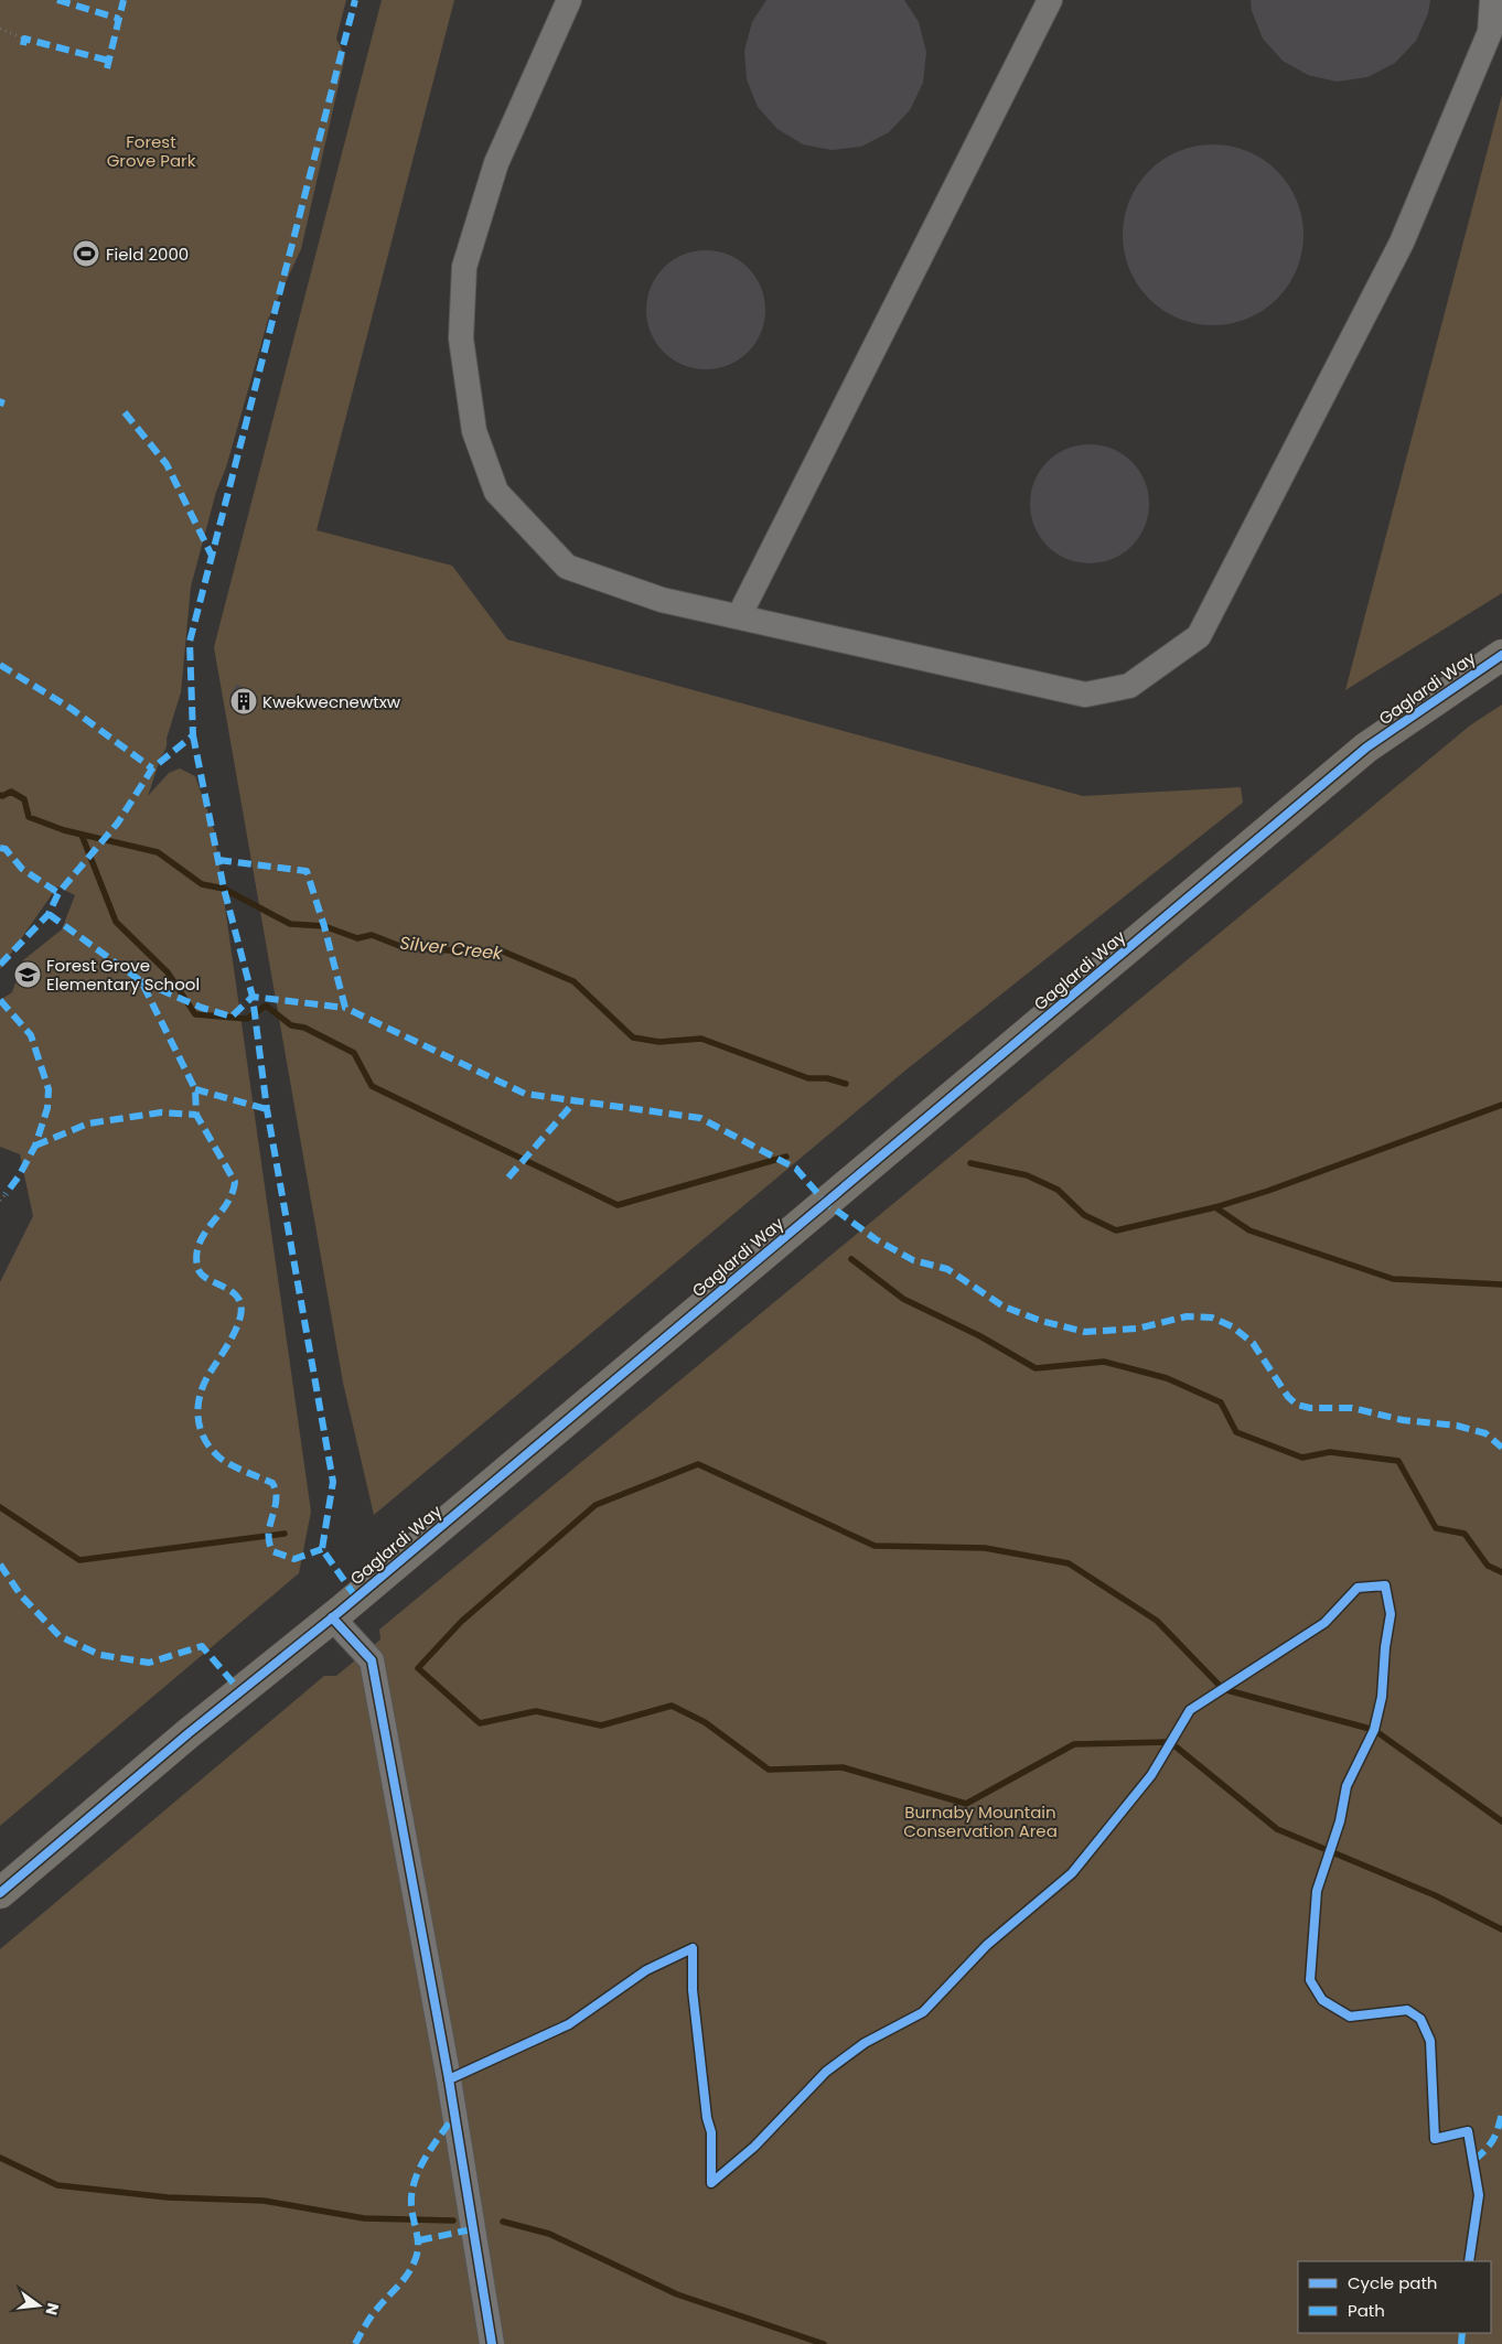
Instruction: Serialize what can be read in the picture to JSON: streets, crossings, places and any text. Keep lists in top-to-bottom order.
{
  "streets": {
    "main road": ["Gaglardi Way"]
  },
  "water": ["Silver Creek"],
  "parks": ["Forest Grove Park", "Burnaby Mountain Conservation Area"],
  "places": {
    "sports": ["Field 2000"],
    "building": ["Kwekwecnewtxw"],
    "school or university": ["Forest Grove Elementary School"]
  },
  "legend": ["Cycle path", "Path"],
  "north": "right"
}
